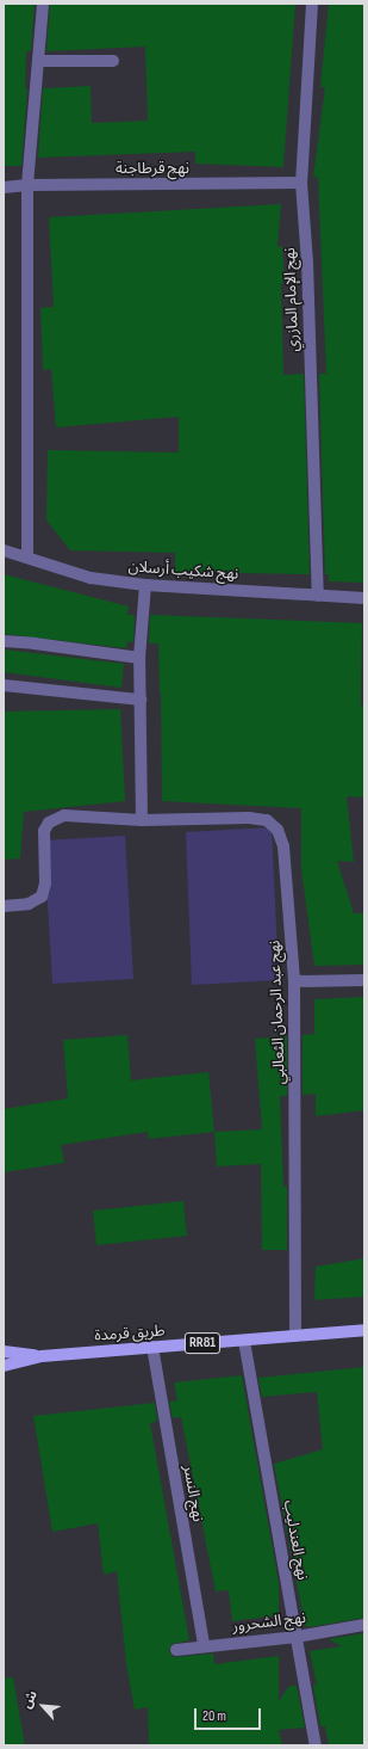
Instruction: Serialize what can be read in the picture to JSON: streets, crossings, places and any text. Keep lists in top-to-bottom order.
{
  "streets": {
    "main road": ["طريق قرمدة", "RR81"],
    "street": [
      "نهج قرطاجنة",
      "نهج الإمام المازري",
      "نهج شكيب أرسلان",
      "نهج عبد الرحمان الثعالبي",
      "نهج النسر",
      "نهج العندليب",
      "نهج الشحرور"
    ]
  },
  "crossings": [
    ["نهج قرطاجنة", "نهج الإمام المازري"],
    ["نهج الإمام المازري", "نهج شكيب أرسلان"],
    ["نهج عبد الرحمان الثعالبي", "طريق قرمدة"],
    ["طريق قرمدة", "نهج النسر"],
    ["طريق قرمدة", "نهج العندليب"],
    ["نهج النسر", "نهج الشحرور"],
    ["نهج العندليب", "نهج الشحرور"]
  ],
  "scale_bar": "20 m",
  "north": "top left"
}
